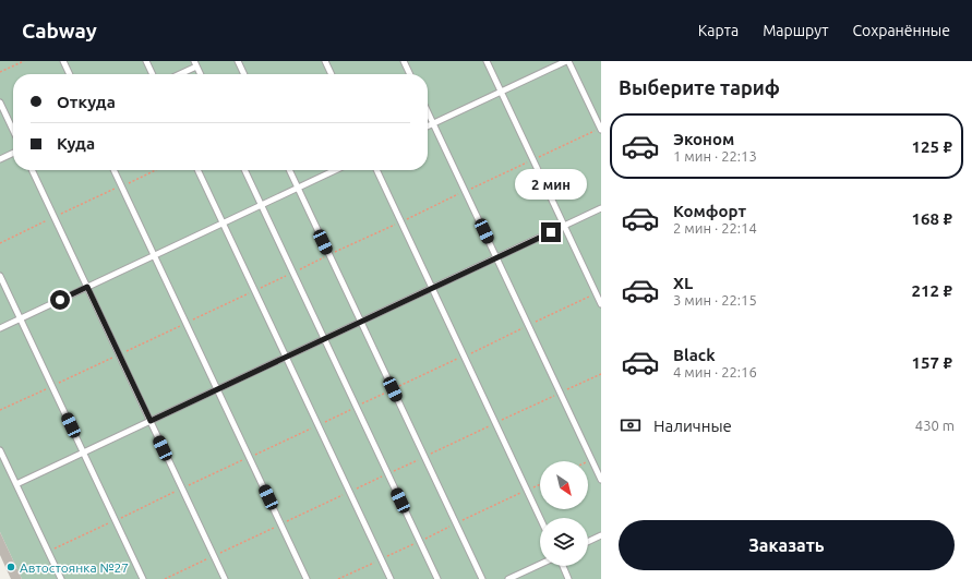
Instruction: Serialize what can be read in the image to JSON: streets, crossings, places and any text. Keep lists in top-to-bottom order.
{
  "places": ["Автостоянка №27"],
  "north": "bottom right",
  "page": {
    "header": "Cabway",
    "nav": ["Карта", "Маршрут", "Сохранённые"],
    "heading": "Выберите тариф",
    "banner": ["Откуда", "Куда"],
    "list": [
      {
        "name": "Эконом",
        "note": "1 мин · 22:13",
        "value": "125 ₽"
      },
      {
        "name": "Комфорт",
        "note": "2 мин · 22:14",
        "value": "168 ₽"
      },
      {
        "name": "XL",
        "note": "3 мин · 22:15",
        "value": "212 ₽"
      },
      {
        "name": "Black",
        "note": "4 мин · 22:16",
        "value": "157 ₽"
      }
    ],
    "bubble": "2 мин",
    "pay": ["Наличные", "430 m"],
    "buttons": "Заказать"
  }
}
